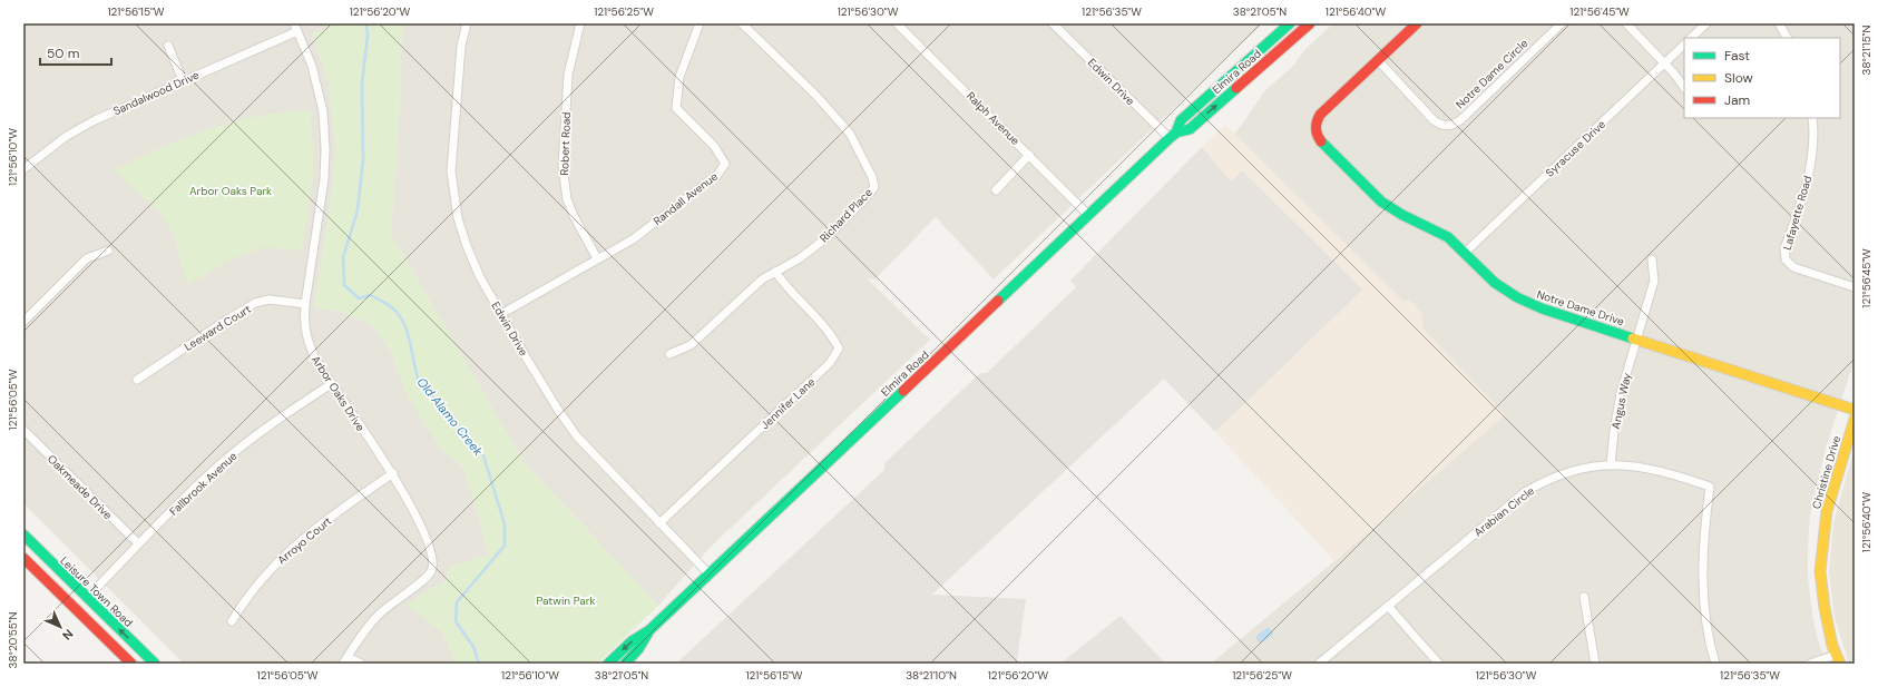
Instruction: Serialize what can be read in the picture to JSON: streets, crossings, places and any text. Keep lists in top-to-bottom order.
{
  "streets": {
    "main road": [
      "Elmira Road",
      "Notre Dame Drive",
      "Christine Drive",
      "Leisure Town Road"
    ],
    "street": [
      "Notre Dame Circle",
      "Edwin Drive",
      "Sandalwood Drive",
      "Ralph Avenue",
      "Robert Road",
      "Syracuse Drive",
      "Randall Avenue",
      "Lafayette Road",
      "Richard Place",
      "Leeward Court",
      "Arbor Oaks Drive",
      "Angus Way",
      "Jennifer Lane",
      "Fallbrook Avenue",
      "Oakmeade Drive",
      "Arabian Circle",
      "Arroyo Court"
    ]
  },
  "crossings": [
    ["Elmira Road", "Edwin Drive"],
    ["Elmira Road", "Ralph Avenue"],
    ["Notre Dame Circle", "Notre Dame Drive"],
    ["Edwin Drive", "Randall Avenue"],
    ["Edwin Drive", "Jennifer Lane"],
    ["Sandalwood Drive", "Arbor Oaks Drive"],
    ["Robert Road", "Randall Avenue"],
    ["Syracuse Drive", "Notre Dame Drive"],
    ["Richard Place", "Jennifer Lane"],
    ["Notre Dame Drive", "Angus Way"],
    ["Leeward Court", "Arbor Oaks Drive"],
    ["Arbor Oaks Drive", "Fallbrook Avenue"],
    ["Arbor Oaks Drive", "Arroyo Court"],
    ["Angus Way", "Arabian Circle"],
    ["Fallbrook Avenue", "Oakmeade Drive"],
    ["Fallbrook Avenue", "Leisure Town Road"]
  ],
  "water": ["Old Alamo Creek"],
  "parks": ["Arbor Oaks Park", "Patwin Park"],
  "legend": ["Fast", "Slow", "Jam"],
  "scale_bar": "50 m",
  "north": "bottom right",
  "coordinates": [
    "121°56'15\"W",
    "121°56'20\"W",
    "121°56'25\"W",
    "121°56'30\"W",
    "121°56'35\"W",
    "38°21'05\"N",
    "121°56'40\"W",
    "121°56'45\"W",
    "38°21'15\"N",
    "121°56'10\"W",
    "121°56'05\"W",
    "38°20'55\"N",
    "38°21'10\"N"
  ]
}
